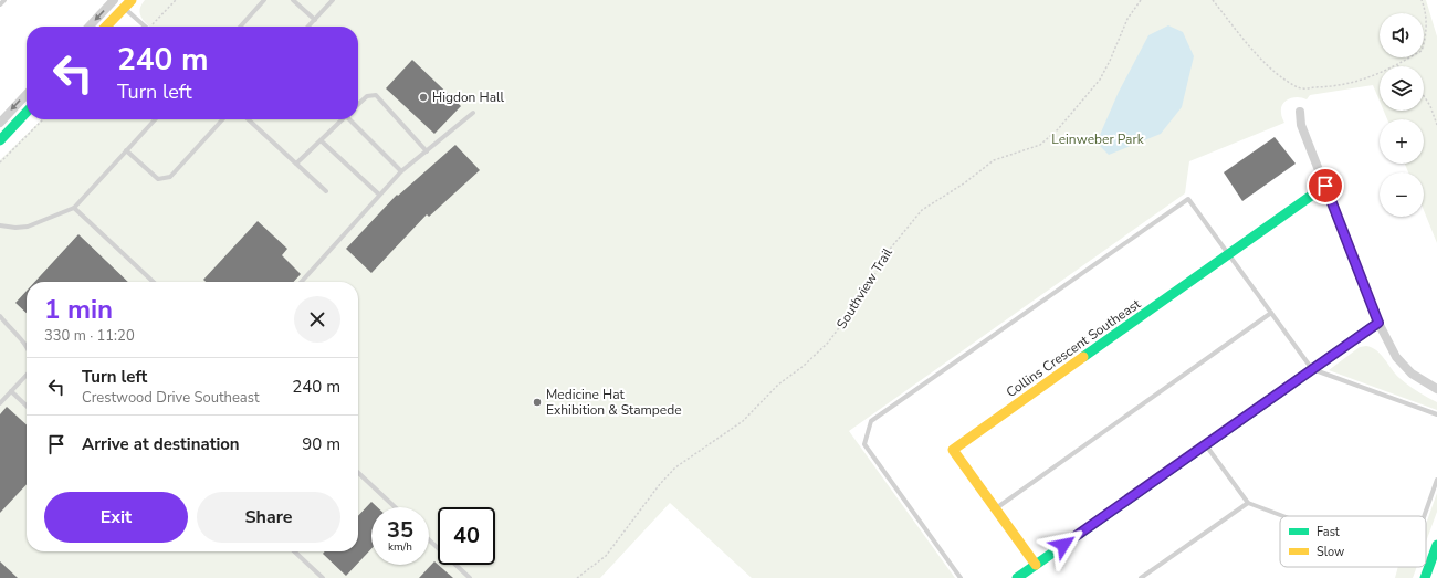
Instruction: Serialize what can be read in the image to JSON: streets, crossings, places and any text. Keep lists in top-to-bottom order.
{
  "streets": {
    "street": ["Collins Crescent Southeast"],
    "path": ["Southview Trail"]
  },
  "parks": ["Leinweber Park"],
  "places": ["Higdon Hall", "Medicine Hat Exhibition & Stampede"],
  "legend": ["Fast", "Slow"],
  "page": {
    "map_buttons": ["+", "−"],
    "turn": ["240 m", "Turn left"],
    "heading": ["1 min", "330 m · 11:20"],
    "list": [
      {
        "name": "Turn left",
        "note": "Crestwood Drive Southeast",
        "value": "240 m"
      },
      {
        "name": "Arrive at destination",
        "value": "90 m"
      }
    ],
    "buttons": ["Exit", "Share"],
    "speed": "35 km/h",
    "limit": "40"
  }
}
